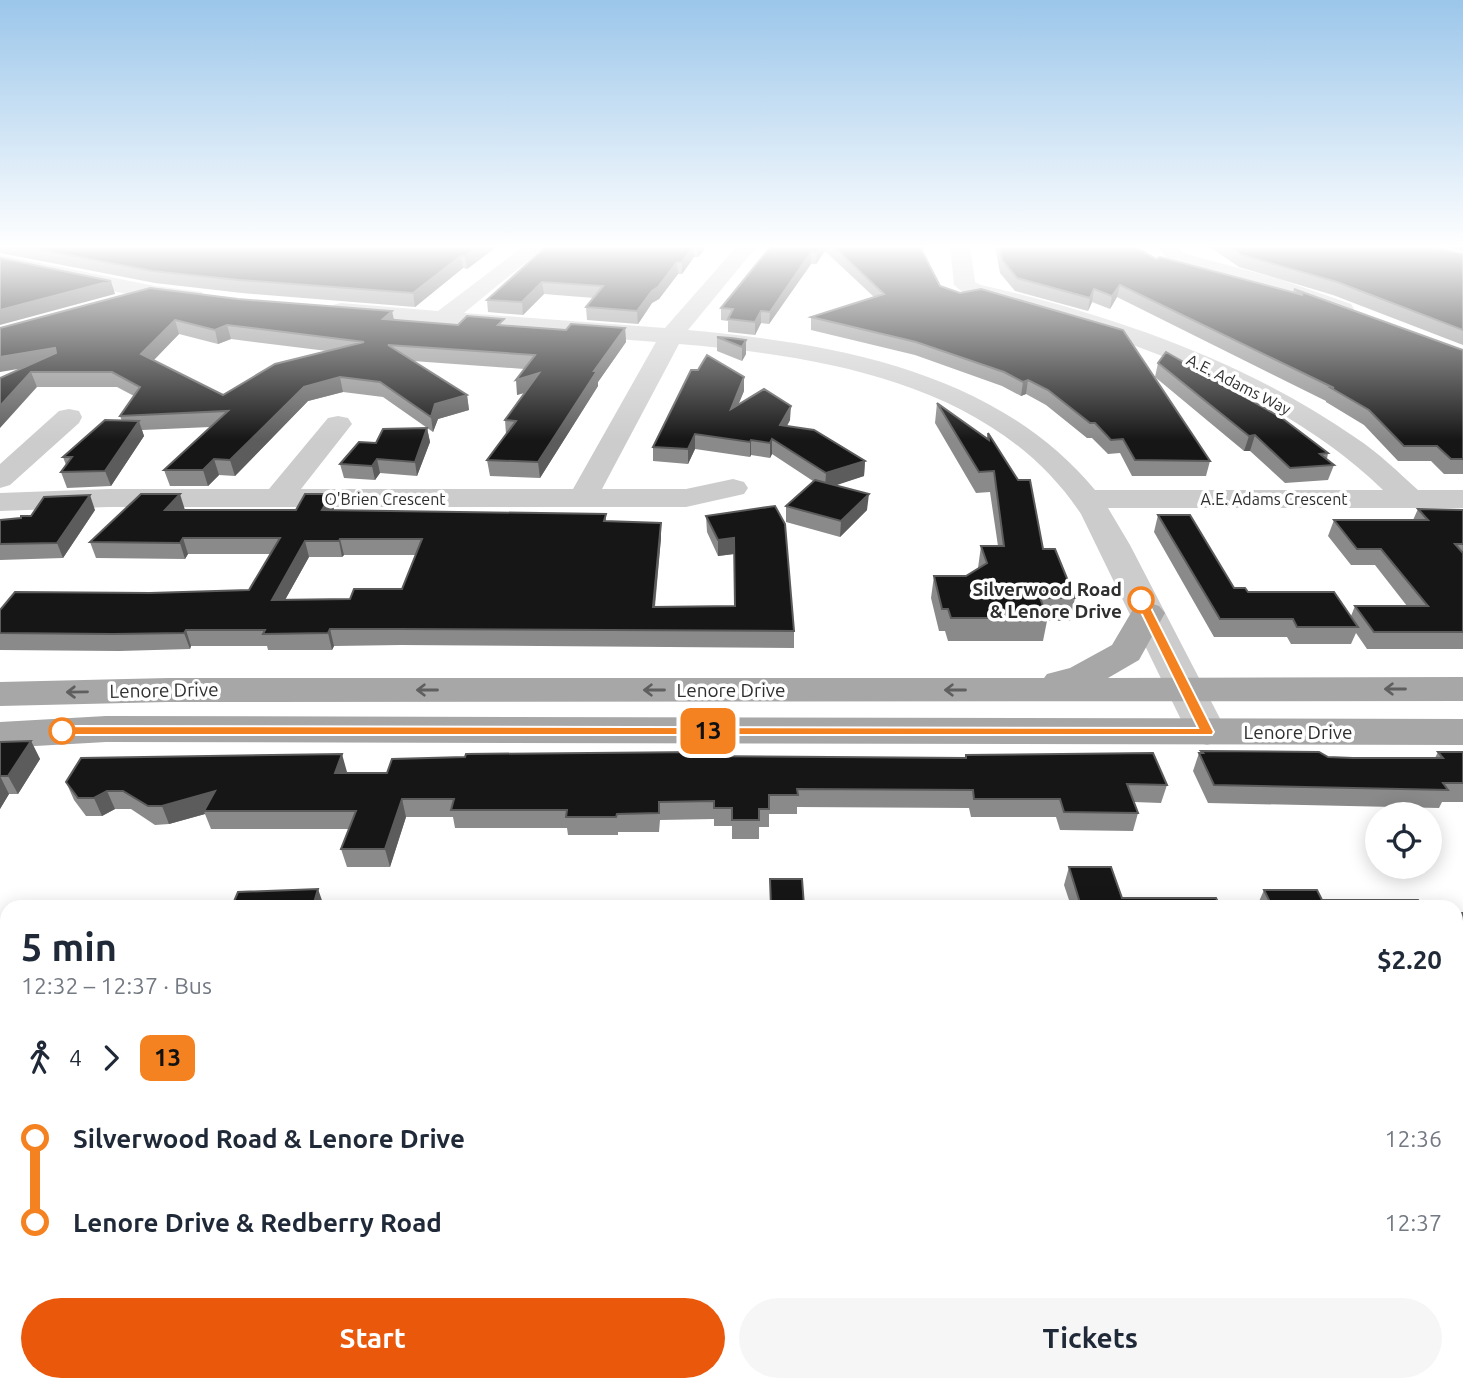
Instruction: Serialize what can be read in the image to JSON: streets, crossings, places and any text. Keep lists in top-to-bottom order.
{
  "streets": {
    "main road": ["Lenore Drive"],
    "street": ["A.E. Adams Way", "O'Brien Crescent", "A.E. Adams Crescent"]
  },
  "crossings": [
    ["A.E. Adams Way", "A.E. Adams Crescent"]
  ],
  "places": ["Silverwood Road & Lenore Drive"],
  "lines": ["bus line 13"],
  "page": {
    "on_map": "13",
    "heading": ["5 min", "12:32 – 12:37 · Bus", "$2.20"],
    "legs": ["4", "13"],
    "list": [
      {
        "name": "Silverwood Road & Lenore Drive",
        "value": "12:36"
      },
      {
        "name": "Lenore Drive & Redberry Road",
        "value": "12:37"
      }
    ],
    "buttons": ["Start", "Tickets"]
  }
}
